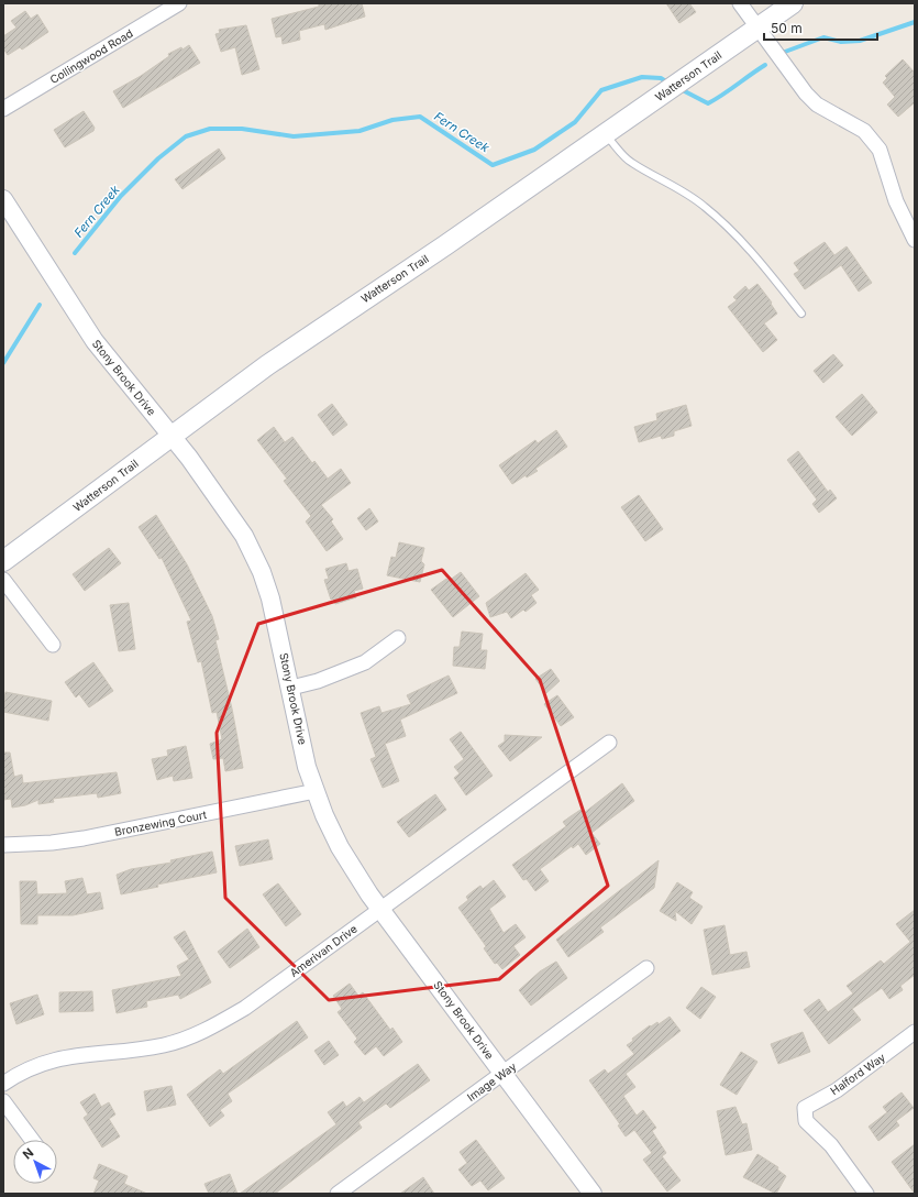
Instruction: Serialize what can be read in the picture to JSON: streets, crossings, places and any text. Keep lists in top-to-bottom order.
{
  "streets": {
    "main road": ["Watterson Trail"],
    "street": [
      "Collingwood Road",
      "Stony Brook Drive",
      "Bronzewing Court",
      "Amerivan Drive",
      "Halford Way",
      "Image Way"
    ]
  },
  "crossings": [
    ["Watterson Trail", "Stony Brook Drive"],
    ["Stony Brook Drive", "Bronzewing Court"],
    ["Stony Brook Drive", "Amerivan Drive"],
    ["Stony Brook Drive", "Image Way"]
  ],
  "water": ["Fern Creek"],
  "scale_bar": "50 m",
  "north": "top left"
}
